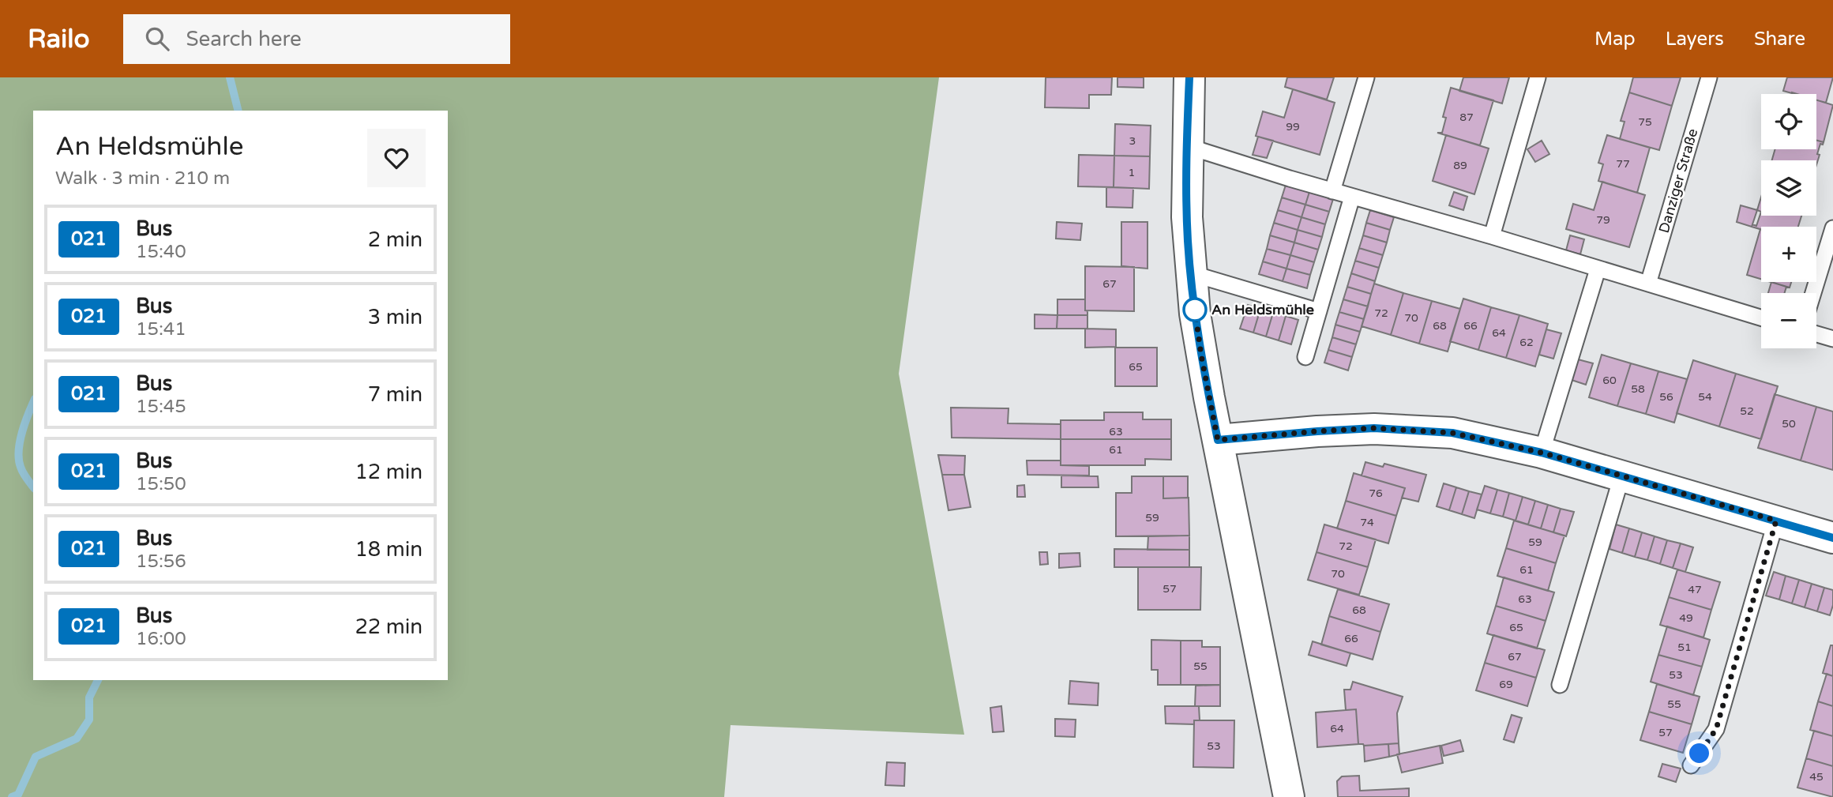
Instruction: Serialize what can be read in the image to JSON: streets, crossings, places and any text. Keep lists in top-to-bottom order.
{
  "streets": {
    "lane": ["Danziger Straße"]
  },
  "places": ["An Heldsmühle"],
  "lines": ["bus line 021"],
  "house_numbers": [
    "87",
    "75",
    "99",
    "3",
    "77",
    "89",
    "1",
    "79",
    "67",
    "72",
    "70",
    "68",
    "66",
    "64",
    "62",
    "65",
    "60",
    "58",
    "56",
    "54",
    "52",
    "50",
    "63",
    "61",
    "76",
    "59",
    "74",
    "59",
    "72",
    "61",
    "70",
    "57",
    "47",
    "63",
    "68",
    "49",
    "65",
    "66",
    "51",
    "67",
    "55",
    "53",
    "69",
    "55",
    "64",
    "57",
    "53",
    "45"
  ],
  "page": {
    "header": "Railo",
    "search": "Search here",
    "nav": ["Map", "Layers", "Share"],
    "map_buttons": ["+", "−"],
    "heading": ["An Heldsmühle", "Walk · 3 min · 210 m"],
    "list": [
      {
        "mark": "021",
        "name": "Bus",
        "note": "15:40",
        "value": "2 min"
      },
      {
        "mark": "021",
        "name": "Bus",
        "note": "15:41",
        "value": "3 min"
      },
      {
        "mark": "021",
        "name": "Bus",
        "note": "15:45",
        "value": "7 min"
      },
      {
        "mark": "021",
        "name": "Bus",
        "note": "15:50",
        "value": "12 min"
      },
      {
        "mark": "021",
        "name": "Bus",
        "note": "15:56",
        "value": "18 min"
      },
      {
        "mark": "021",
        "name": "Bus",
        "note": "16:00",
        "value": "22 min"
      }
    ]
  }
}
